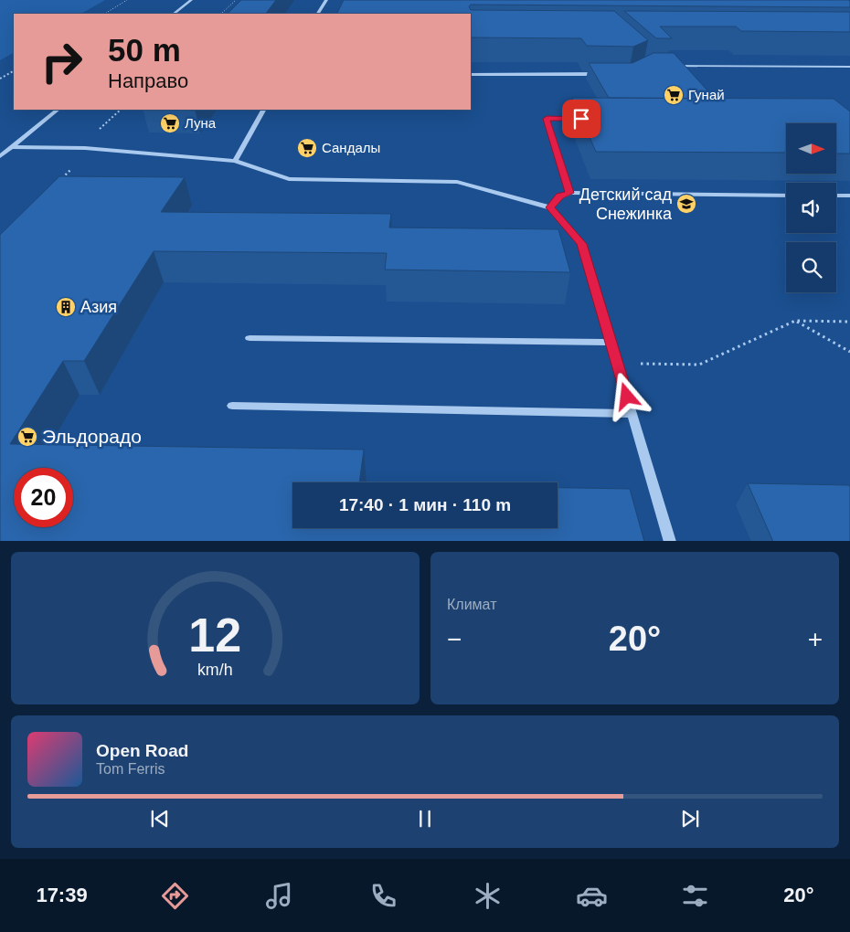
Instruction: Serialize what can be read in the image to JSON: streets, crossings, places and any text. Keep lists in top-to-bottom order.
{
  "places": {
    "supermarket": [
      "Гунай",
      "Луна",
      "Сандалы",
      "Эльдорадо"
    ],
    "school or university": ["Детский сад Снежинка"],
    "building": ["Азия"]
  },
  "north": "right",
  "page": {
    "turn": ["50 m", "Направо"],
    "limit": "20",
    "trip": "17:40 · 1 мин · 110 m",
    "tile": "Климат",
    "heat": ["−", "20°", "+"],
    "song": ["Open Road", "Tom Ferris"],
    "tabs": ["17:39", "20°"],
    "gauge": ["12", "km/h"]
  }
}
